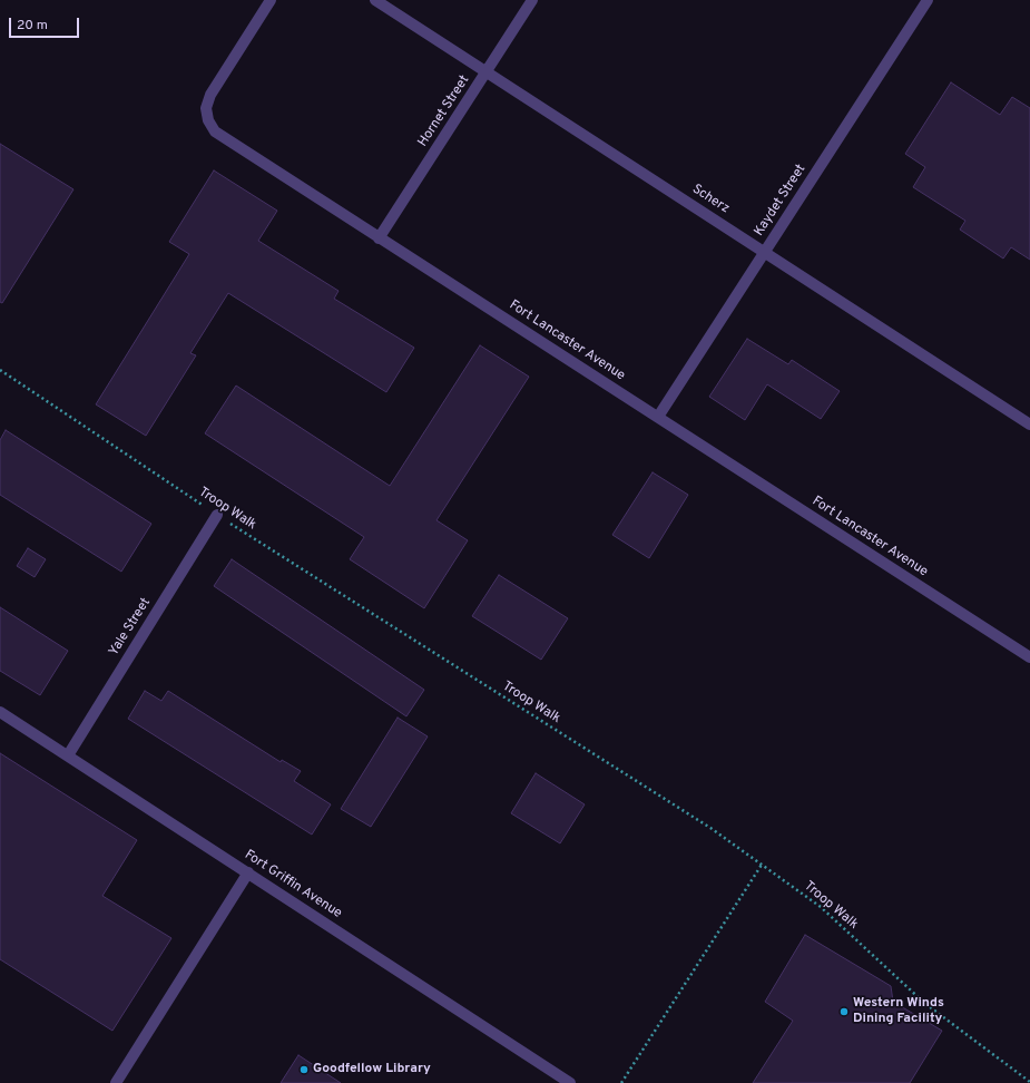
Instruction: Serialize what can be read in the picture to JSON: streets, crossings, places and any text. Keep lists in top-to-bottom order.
{
  "streets": {
    "street": [
      "Hornet Street",
      "Scherz",
      "Kaydet Street",
      "Fort Lancaster Avenue",
      "Yale Street",
      "Fort Griffin Avenue"
    ],
    "path": ["Troop Walk"]
  },
  "crossings": [
    ["Hornet Street", "Scherz"],
    ["Hornet Street", "Fort Lancaster Avenue"],
    ["Scherz", "Kaydet Street"],
    ["Kaydet Street", "Fort Lancaster Avenue"],
    ["Troop Walk", "Yale Street"],
    ["Yale Street", "Fort Griffin Avenue"]
  ],
  "places": ["Western Winds Dining Facility", "Goodfellow Library"],
  "scale_bar": "20 m"
}
